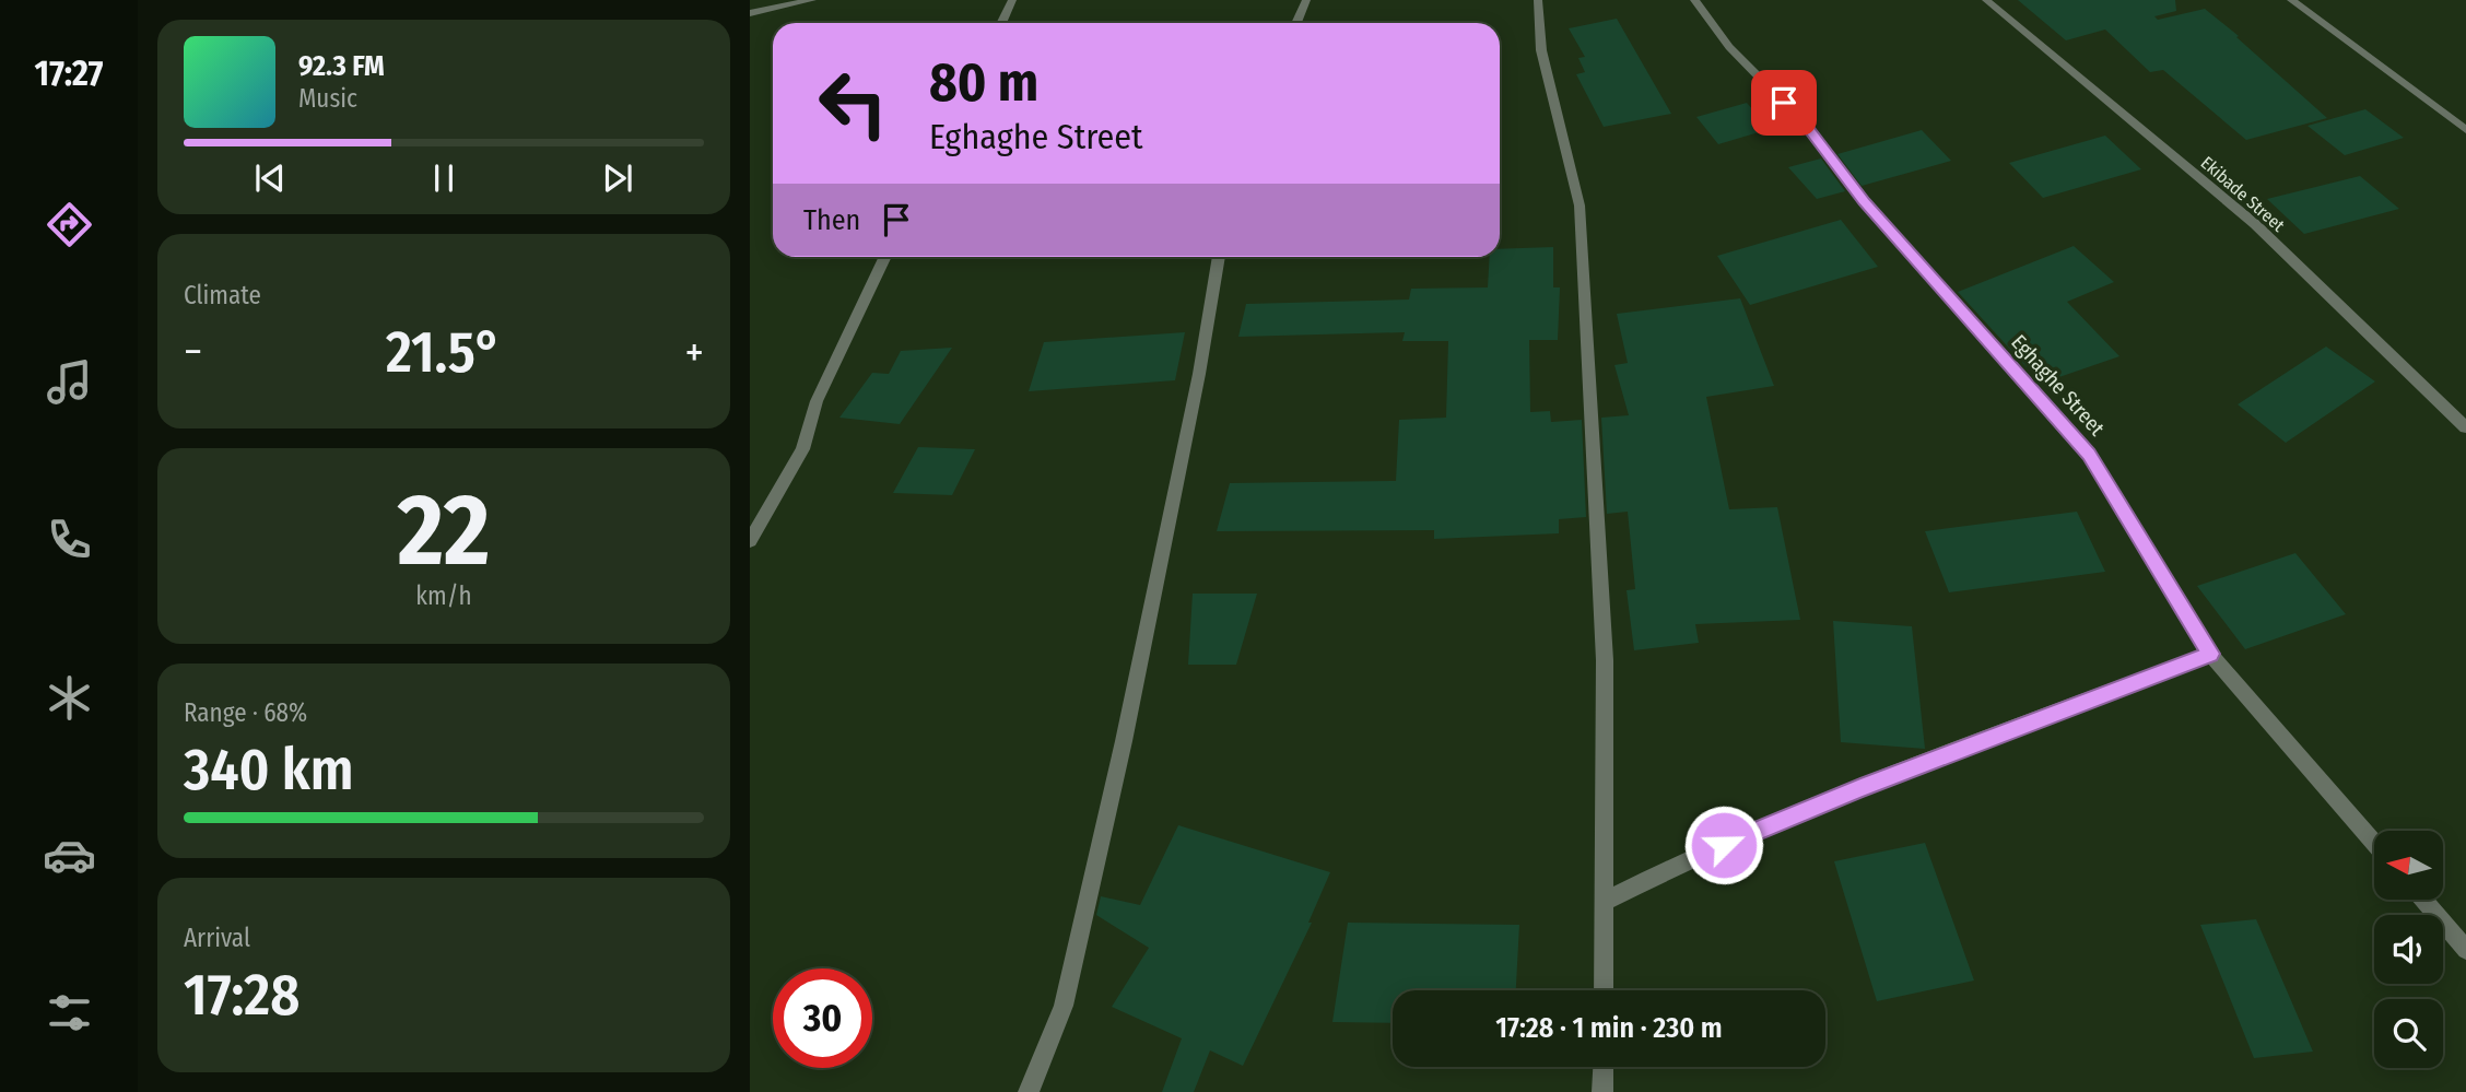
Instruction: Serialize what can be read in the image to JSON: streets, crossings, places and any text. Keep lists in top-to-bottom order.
{
  "streets": {
    "street": ["Ekibade Street", "Eghaghe Street"]
  },
  "north": "left",
  "page": {
    "tabs": "17:27",
    "turn": ["80 m", "Eghaghe Street"],
    "song": ["92.3 FM", "Music"],
    "then": "Then",
    "tile": [
      "Climate",
      ["22", "km/h"],
      ["Range · 68%", "340 km"],
      ["Arrival", "17:28"]
    ],
    "heat": ["−", "21.5°", "+"],
    "limit": "30",
    "trip": "17:28 · 1 min · 230 m"
  }
}
